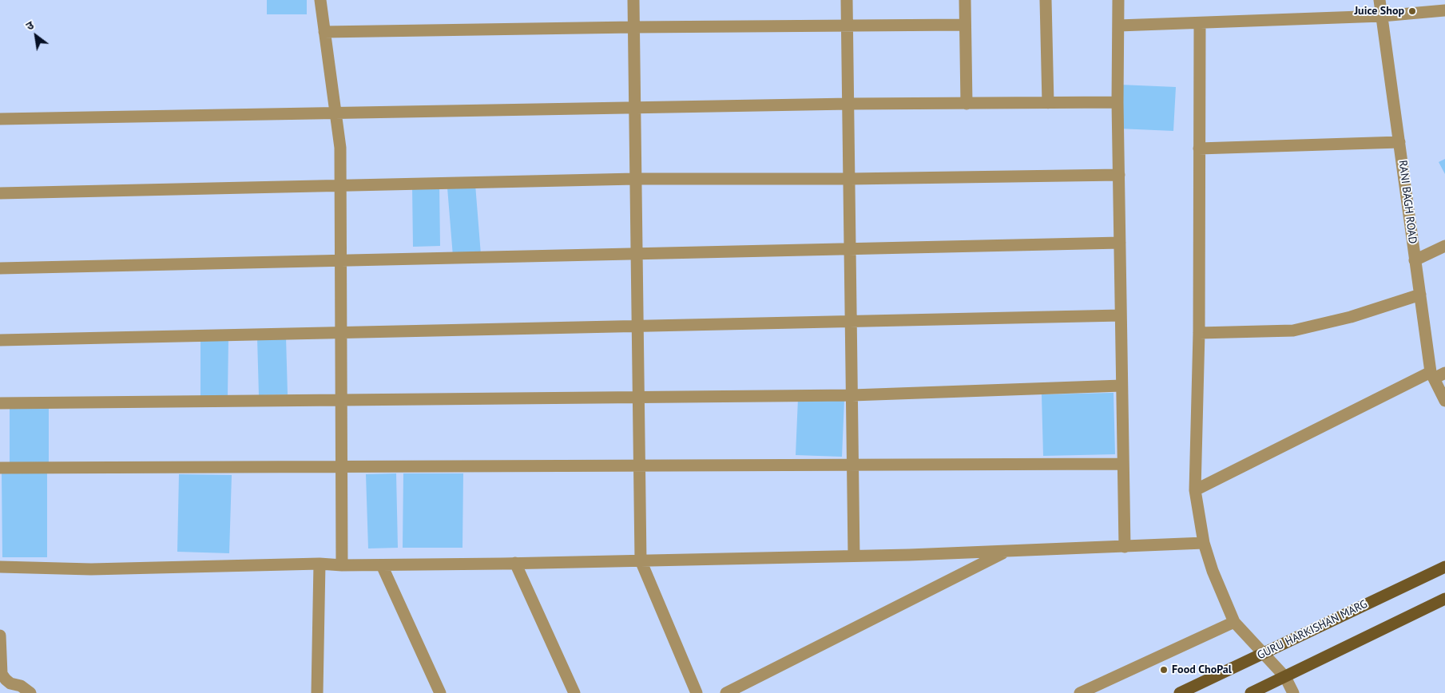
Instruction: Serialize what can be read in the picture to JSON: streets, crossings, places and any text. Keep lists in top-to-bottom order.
{
  "streets": {
    "main road": ["GURU HARKISHAN MARG"],
    "street": ["RANI BAGH ROAD"]
  },
  "places": ["Juice Shop", "Food ChoPal"],
  "north": "top left"
}
